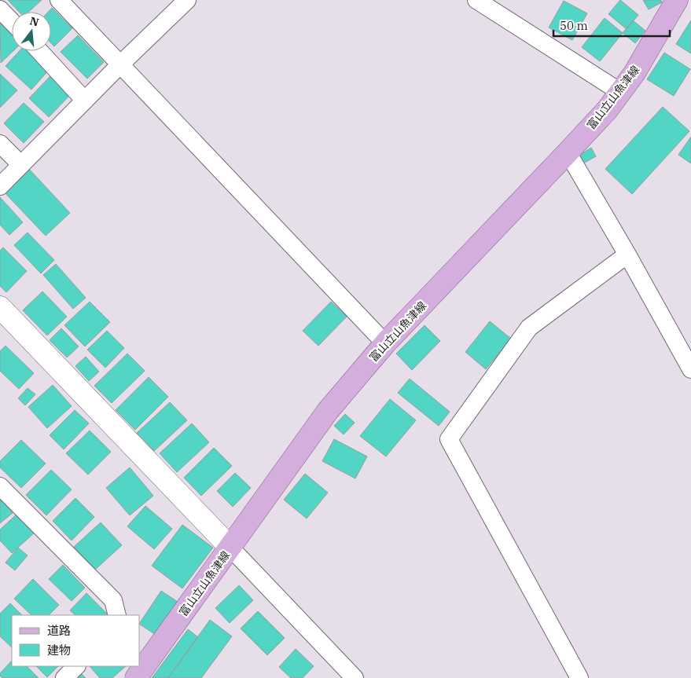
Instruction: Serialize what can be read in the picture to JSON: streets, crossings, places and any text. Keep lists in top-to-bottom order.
{
  "streets": {
    "main road": ["富山立山魚津線"]
  },
  "legend": ["道路", "建物"],
  "scale_bar": "50 m",
  "north": "top"
}
